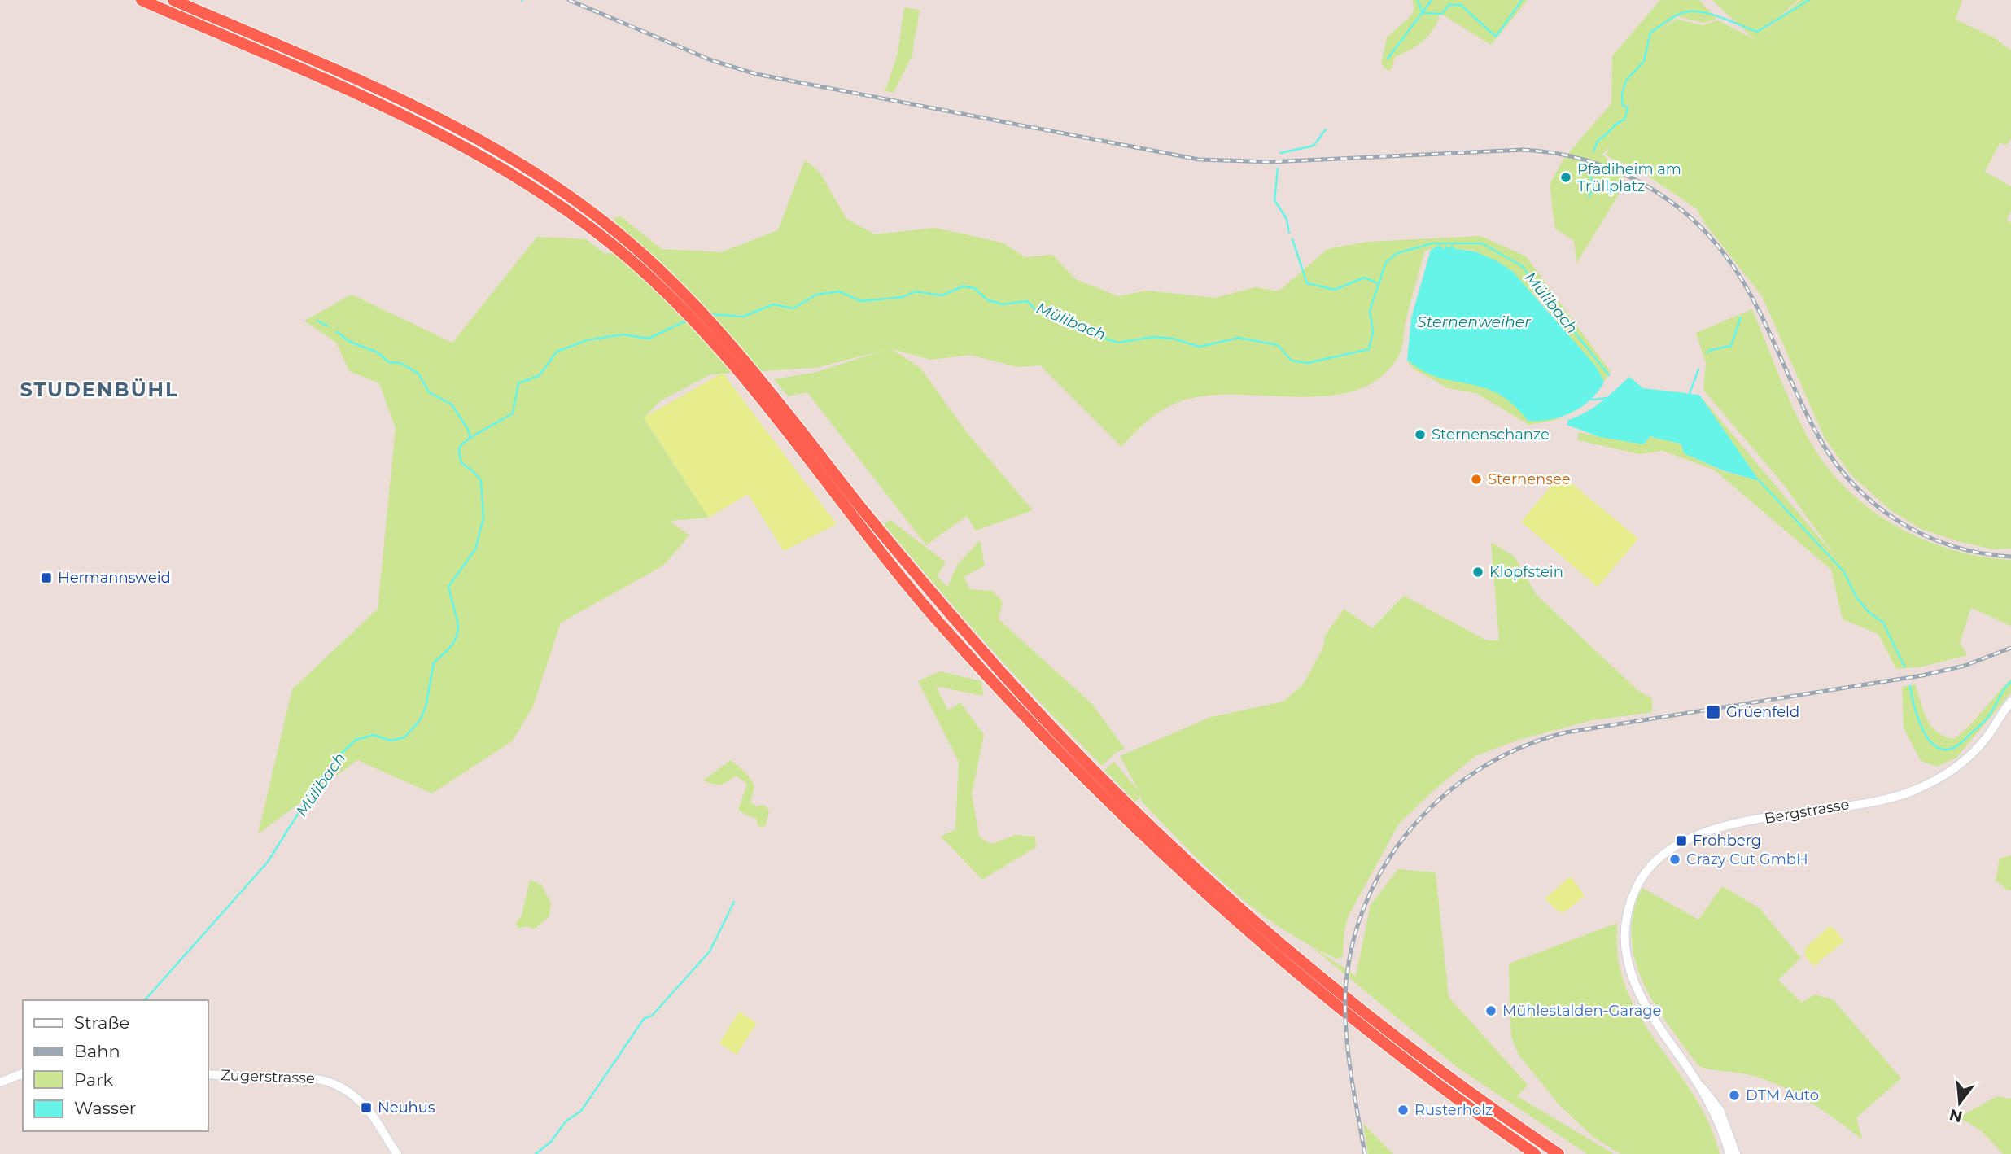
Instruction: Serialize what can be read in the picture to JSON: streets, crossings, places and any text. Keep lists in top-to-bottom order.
{
  "streets": {
    "main road": ["Bergstrasse", "Zugerstrasse"]
  },
  "districts": ["STUDENBÜHL"],
  "water": ["Mülibach", "Sternenweiher"],
  "places": {
    "other": [
      "Pfadiheim am Trüllplatz",
      "Sternenschanze",
      "Sternensee",
      "Klopfstein",
      "Crazy Cut GmbH",
      "Mühlestalden-Garage",
      "DTM Auto",
      "Rusterholz"
    ],
    "transit": [
      "Hermannsweid",
      "Grüenfeld",
      "Frohberg",
      "Neuhus"
    ]
  },
  "legend": [
    "Straße",
    "Bahn",
    "Park",
    "Wasser"
  ],
  "north": "bottom"
}
